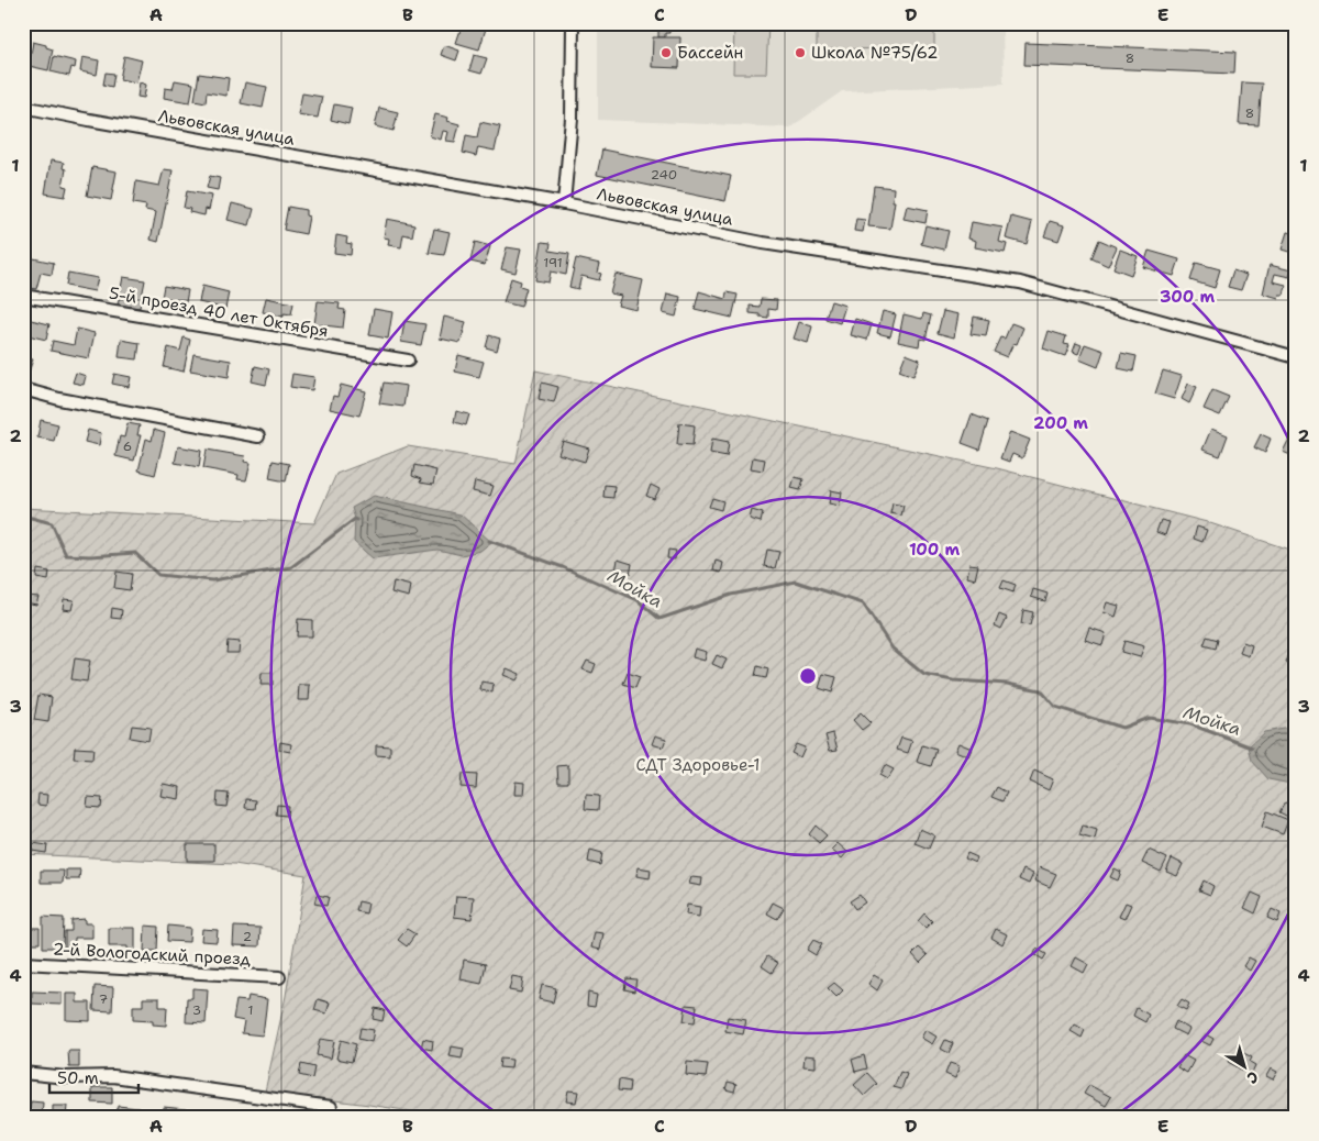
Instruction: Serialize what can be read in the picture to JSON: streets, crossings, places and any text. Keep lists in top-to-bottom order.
{
  "streets": {
    "street": ["Львовская улица", "5-й проезд 40 лет Октября", "2-й Вологодский проезд"]
  },
  "water": ["Мойка"],
  "parks": ["СДТ Здоровье-1"],
  "places": ["Бассейн", "Школа №75/62"],
  "house_numbers": [
    "8",
    "8",
    "240",
    "191",
    "6",
    "2",
    "7",
    "3",
    "1"
  ],
  "scale_bar": "50 m",
  "north": "bottom right",
  "grid": {
    "columns": [
      "A",
      "B",
      "C",
      "D",
      "E"
    ],
    "rows": [
      "1",
      "2",
      "3",
      "4"
    ]
  },
  "rings": ["300 m", "200 m", "100 m"]
}
